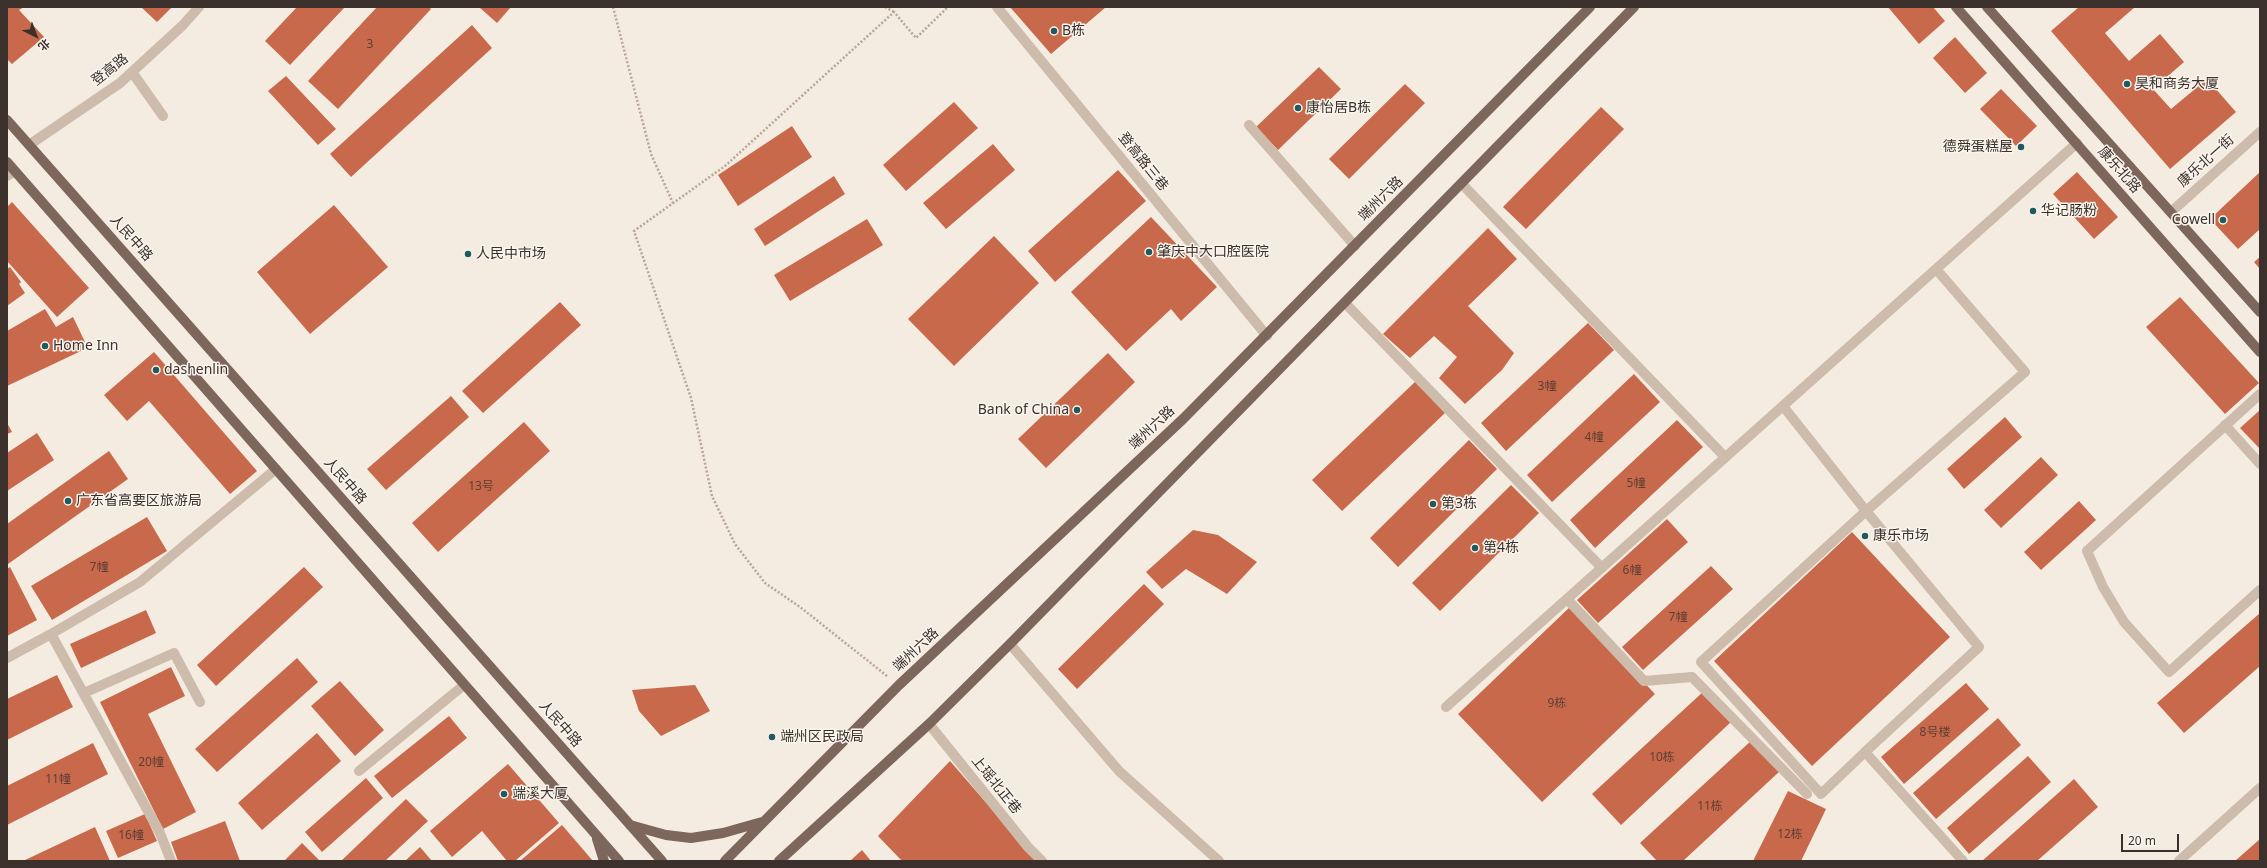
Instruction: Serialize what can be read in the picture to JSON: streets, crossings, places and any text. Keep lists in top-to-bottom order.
{
  "streets": {
    "main road": ["康乐北路", "端州六路", "人民中路"],
    "street": [
      "登高路",
      "康乐北一街",
      "登高路三巷",
      "上瑶北正巷"
    ]
  },
  "crossings": [
    ["登高路", "人民中路"],
    ["康乐北一街", "康乐北路"],
    ["登高路三巷", "端州六路"]
  ],
  "places": [
    "B栋",
    "昊和商务大厦",
    "康怡居B栋",
    "德舜蛋糕屋",
    "华记肠粉",
    "Cowell",
    "肇庆中大口腔医院",
    "人民中市场",
    "Home Inn",
    "dashenlin",
    "Bank of China",
    "广东省高要区旅游局",
    "第3栋",
    "康乐市场",
    "第4栋",
    "端州区民政局",
    "端溪大厦"
  ],
  "house_numbers": [
    "3",
    "3幢",
    "4幢",
    "5幢",
    "13号",
    "7幢",
    "6幢",
    "7幢",
    "9栋",
    "8号楼",
    "10栋",
    "20幢",
    "11幢",
    "11栋",
    "12栋",
    "16幢"
  ],
  "scale_bar": "20 m",
  "north": "bottom right"
}
